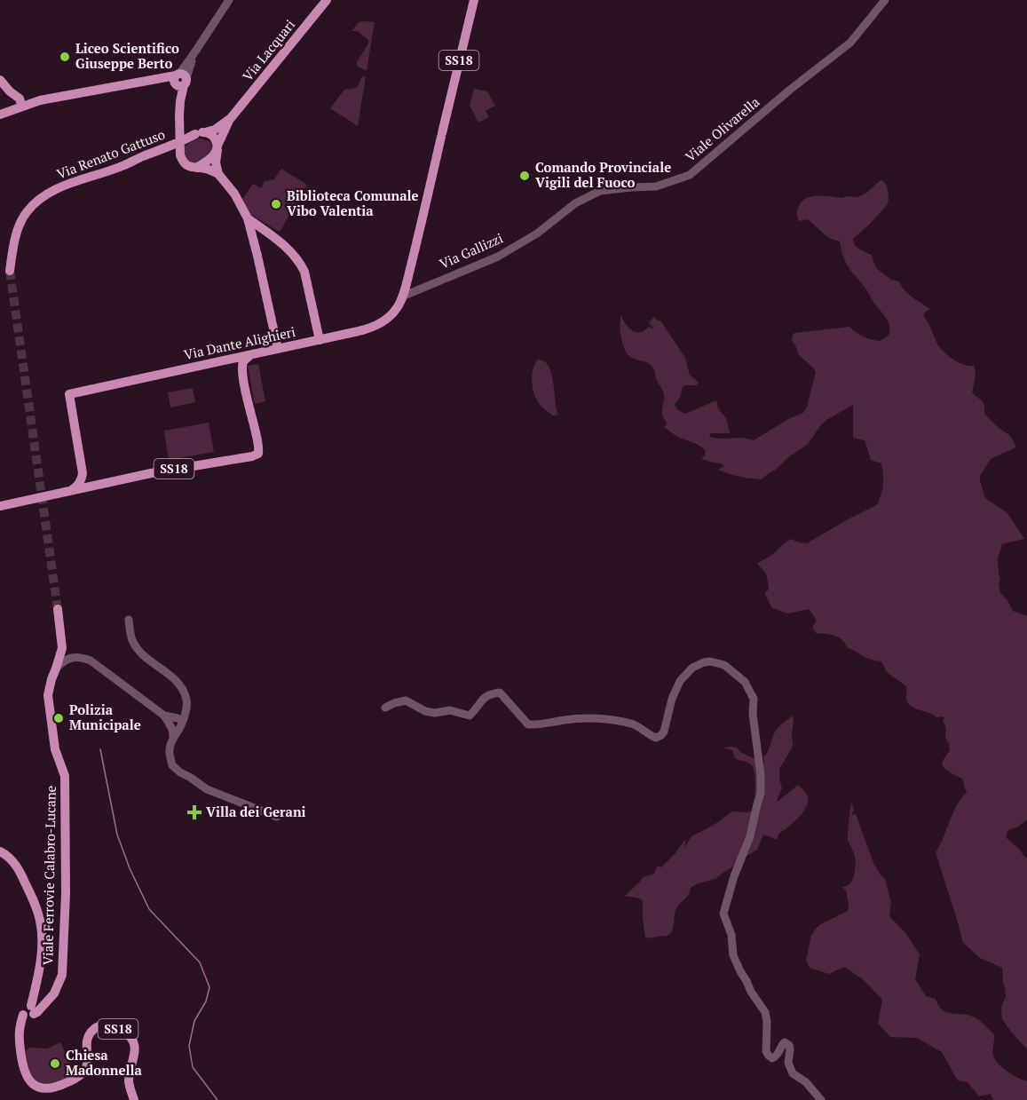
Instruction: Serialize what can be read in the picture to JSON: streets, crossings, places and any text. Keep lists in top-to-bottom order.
{
  "streets": {
    "main road": [
      "Via Lacquari",
      "SS18",
      "Via Renato Gattuso",
      "Via Dante Alighieri",
      "Viale Ferrovie Calabro-Lucane"
    ],
    "street": ["Viale Olivarella", "Via Gallizzi"]
  },
  "crossings": [
    ["Via Lacquari", "Via Renato Gattuso"],
    ["SS18", "Via Gallizzi"],
    ["SS18", "Via Dante Alighieri"],
    ["SS18", "Viale Ferrovie Calabro-Lucane"],
    ["Viale Olivarella", "Via Gallizzi"],
    ["Via Gallizzi", "Via Dante Alighieri"]
  ],
  "places": {
    "other": [
      "Liceo Scientifico Giuseppe Berto",
      "Comando Provinciale Vigili del Fuoco",
      "Biblioteca Comunale Vibo Valentia",
      "Polizia Municipale",
      "Chiesa Madonnella"
    ],
    "health": ["Villa dei Gerani"]
  }
}
